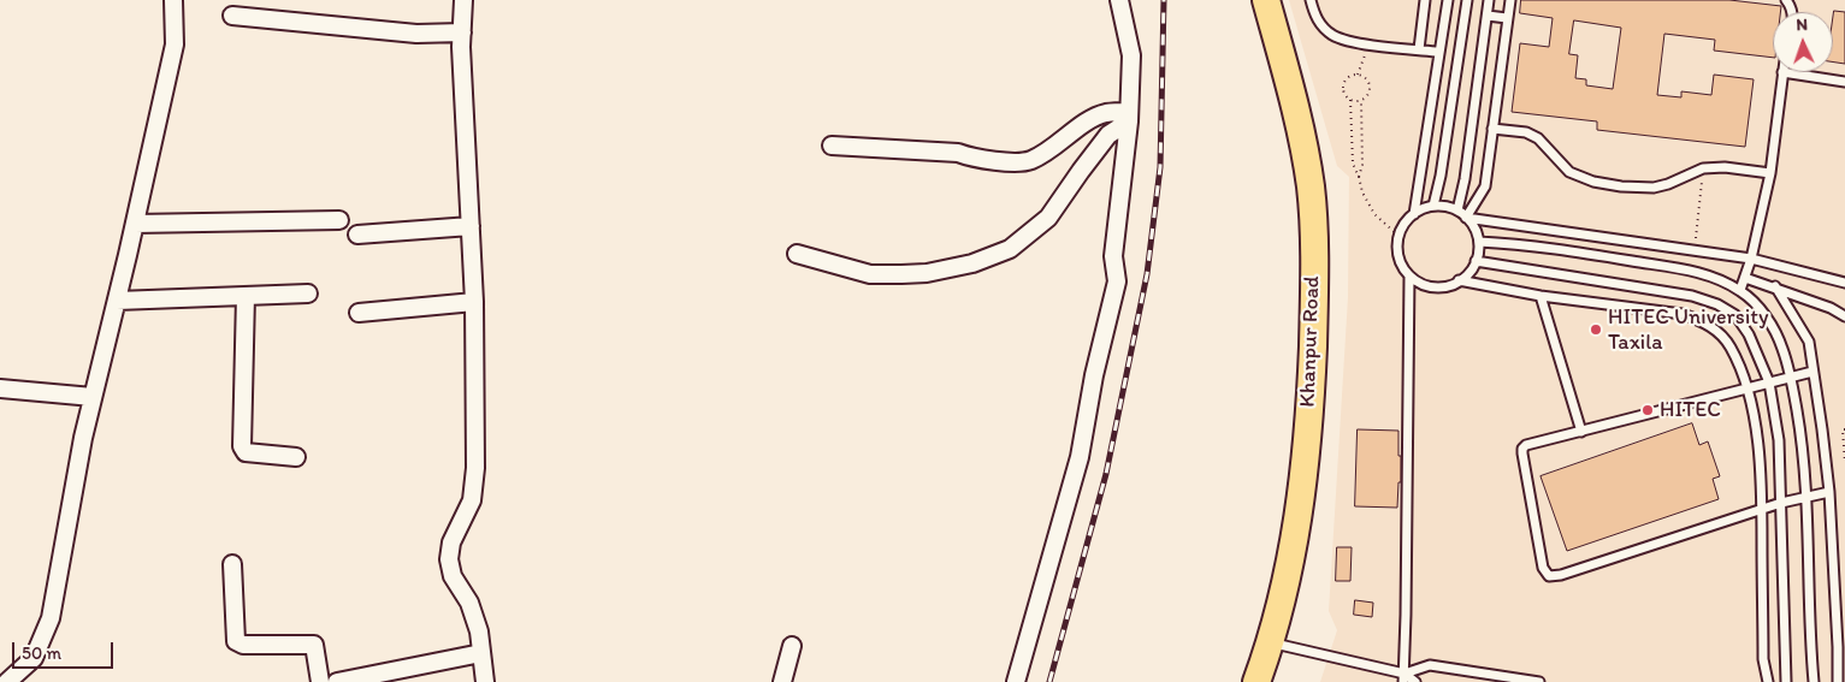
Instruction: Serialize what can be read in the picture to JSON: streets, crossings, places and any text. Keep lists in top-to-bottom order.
{
  "streets": {
    "highway": ["Khanpur Road"]
  },
  "places": ["HITEC University Taxila", "HITEC"],
  "scale_bar": "50 m",
  "north": "top"
}
